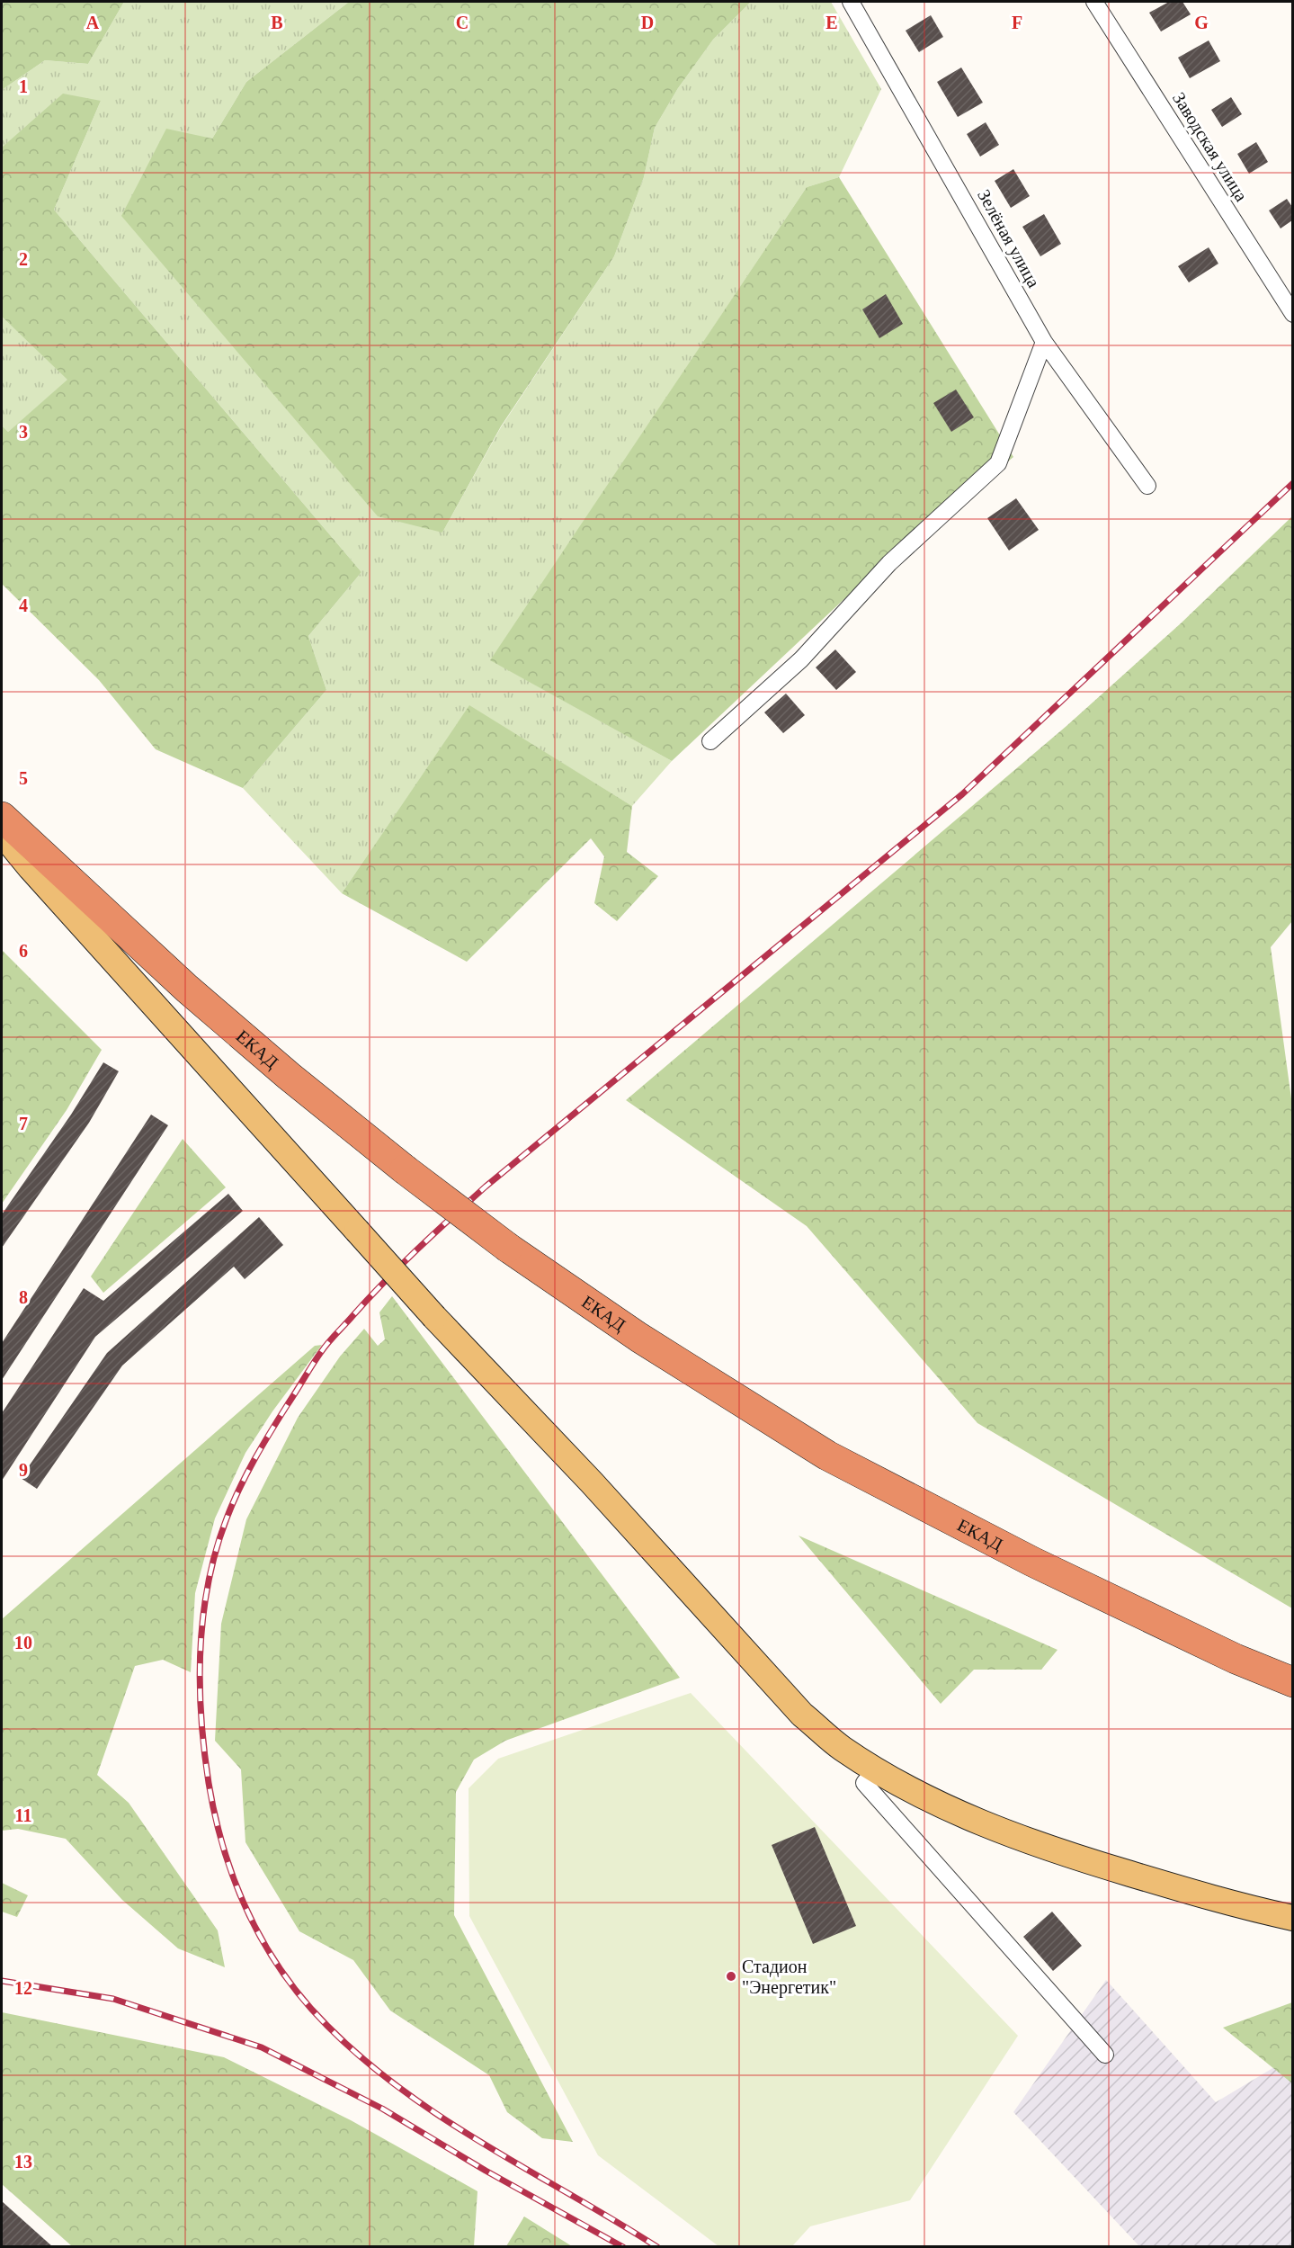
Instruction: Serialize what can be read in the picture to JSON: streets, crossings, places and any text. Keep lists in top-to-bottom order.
{
  "streets": {
    "highway": ["ЕКАД"],
    "street": ["Заводская улица", "Зелёная улица"]
  },
  "places": ["Стадион \"Энергетик\""],
  "grid": {
    "columns": [
      "A",
      "B",
      "C",
      "D",
      "E",
      "F",
      "G"
    ],
    "rows": [
      "1",
      "2",
      "3",
      "4",
      "5",
      "6",
      "7",
      "8",
      "9",
      "10",
      "11",
      "12",
      "13"
    ]
  }
}
